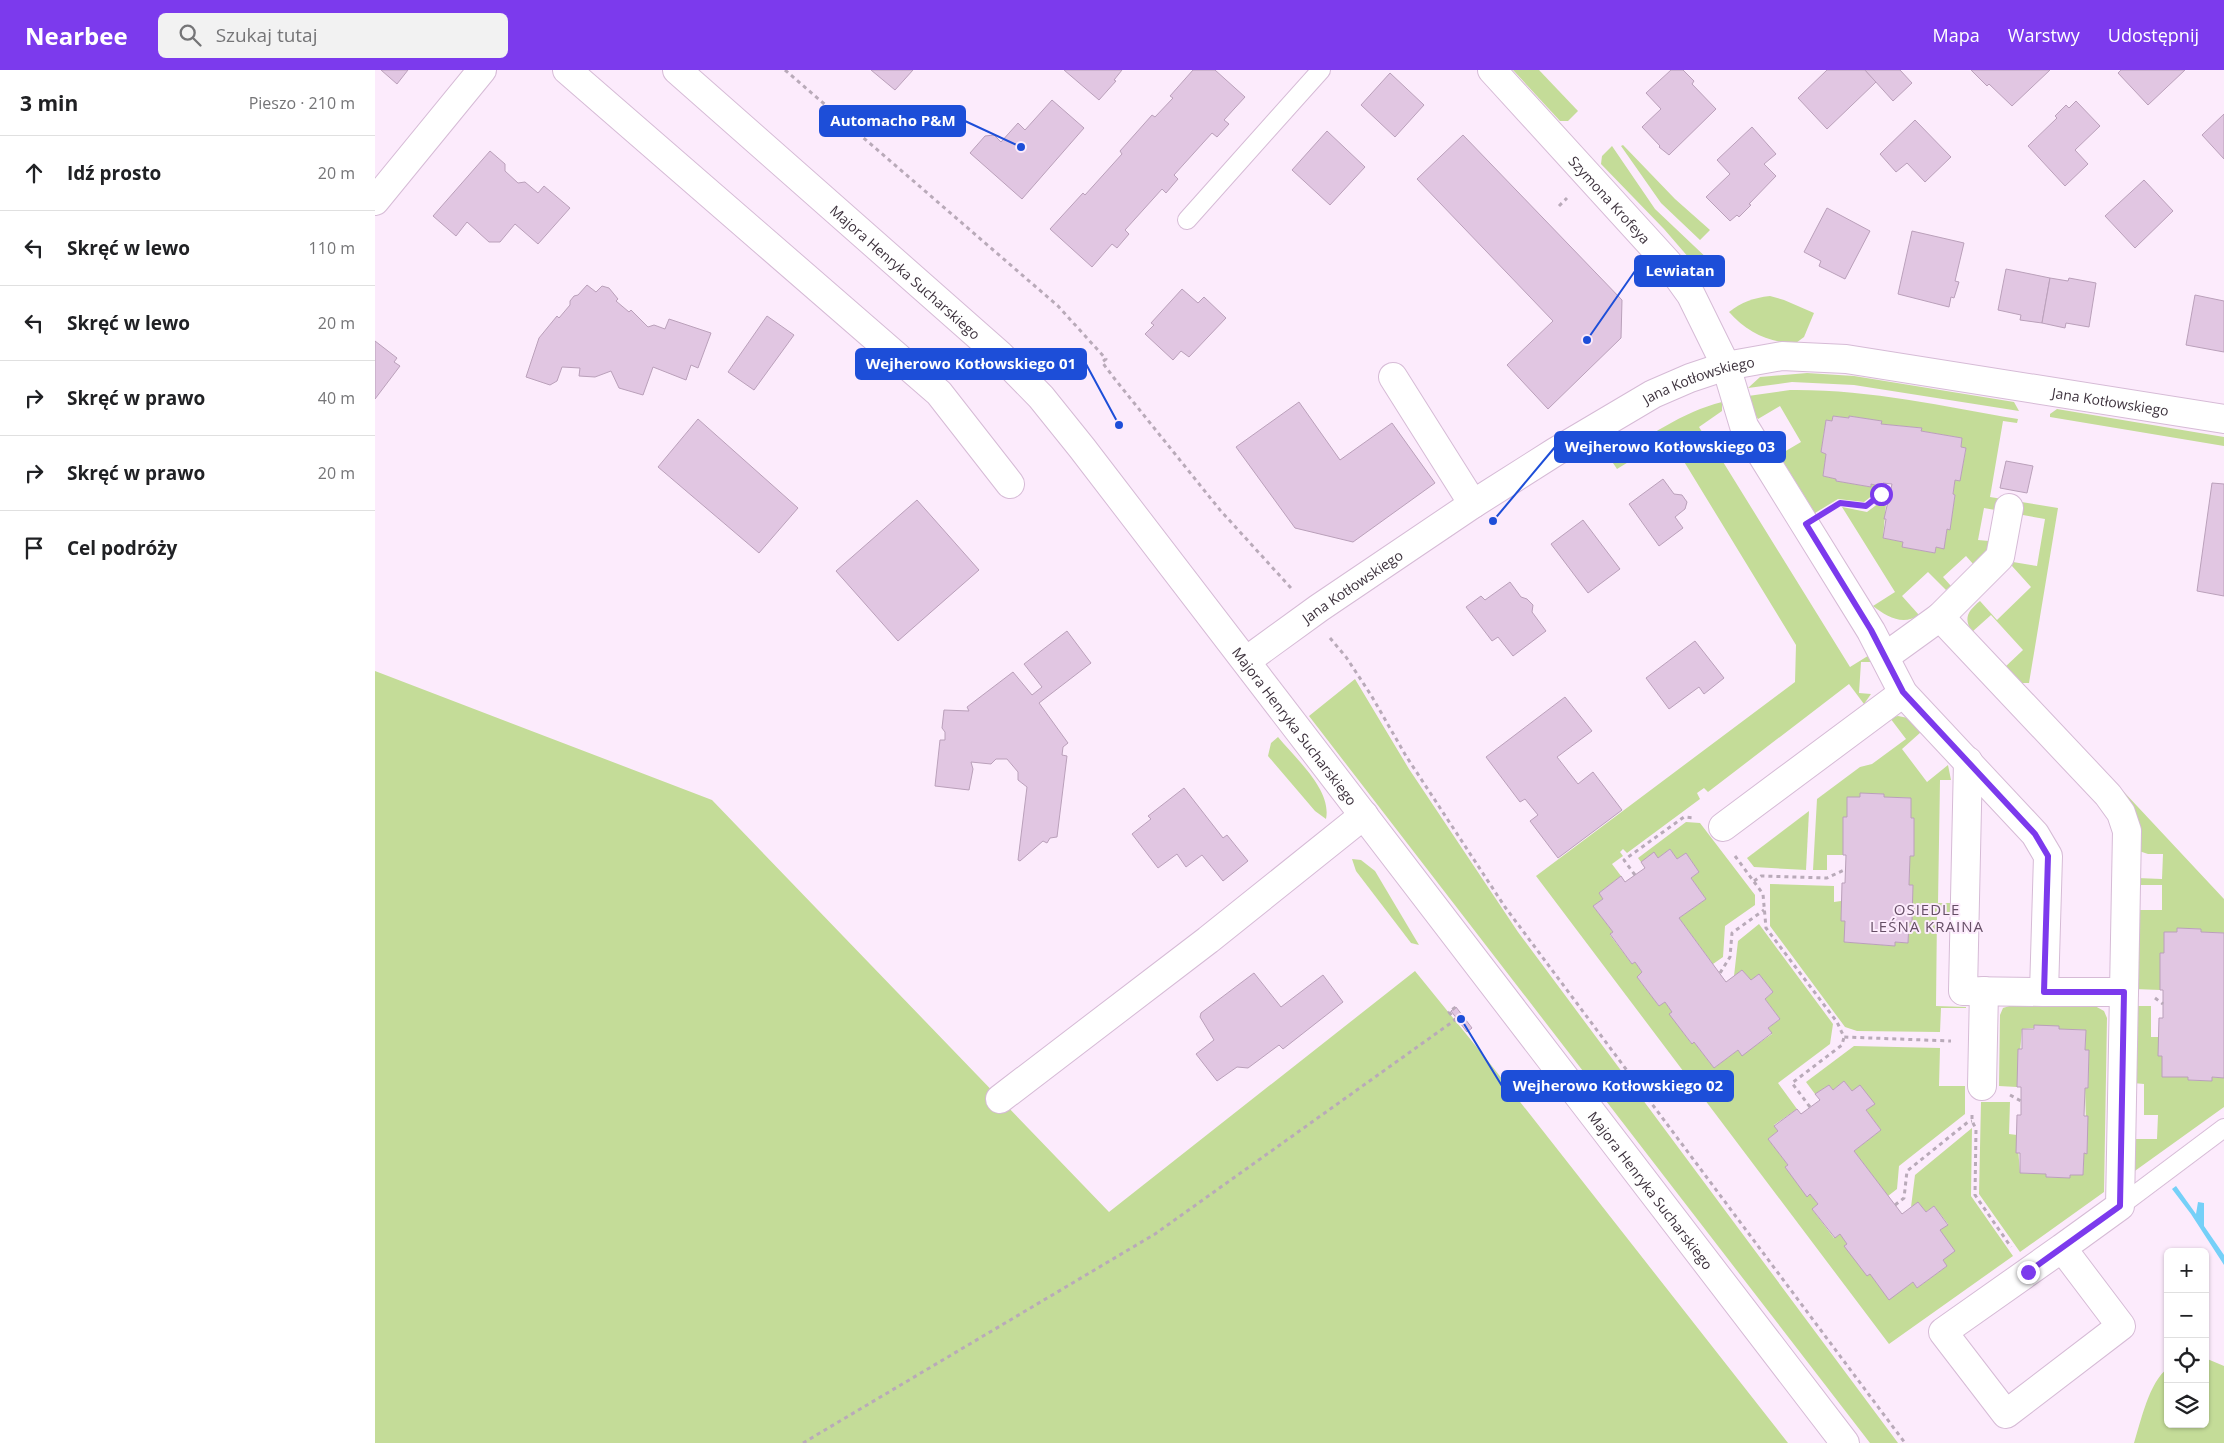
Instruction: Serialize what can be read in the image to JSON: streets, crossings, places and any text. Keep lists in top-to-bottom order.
{
  "streets": {
    "street": ["Szymona Krofeya", "Majora Henryka Sucharskiego", "Jana Kotłowskiego"]
  },
  "crossings": [
    ["Szymona Krofeya", "Jana Kotłowskiego"],
    ["Majora Henryka Sucharskiego", "Jana Kotłowskiego"]
  ],
  "districts": ["OSIEDLE LEŚNA KRAINA"],
  "places": [
    "Automacho P&M",
    "Lewiatan",
    "Wejherowo Kotłowskiego 01",
    "Wejherowo Kotłowskiego 03",
    "Wejherowo Kotłowskiego 02"
  ],
  "page": {
    "header": "Nearbee",
    "search": "Szukaj tutaj",
    "nav": ["Mapa", "Warstwy", "Udostępnij"],
    "heading": ["3 min", "Pieszo · 210 m"],
    "list": [
      ["Idź prosto", "20 m"],
      ["Skręć w lewo", "110 m"],
      ["Skręć w lewo", "20 m"],
      ["Skręć w prawo", "40 m"],
      ["Skręć w prawo", "20 m"],
      "Cel podróży"
    ],
    "map_buttons": ["+", "−"]
  }
}
